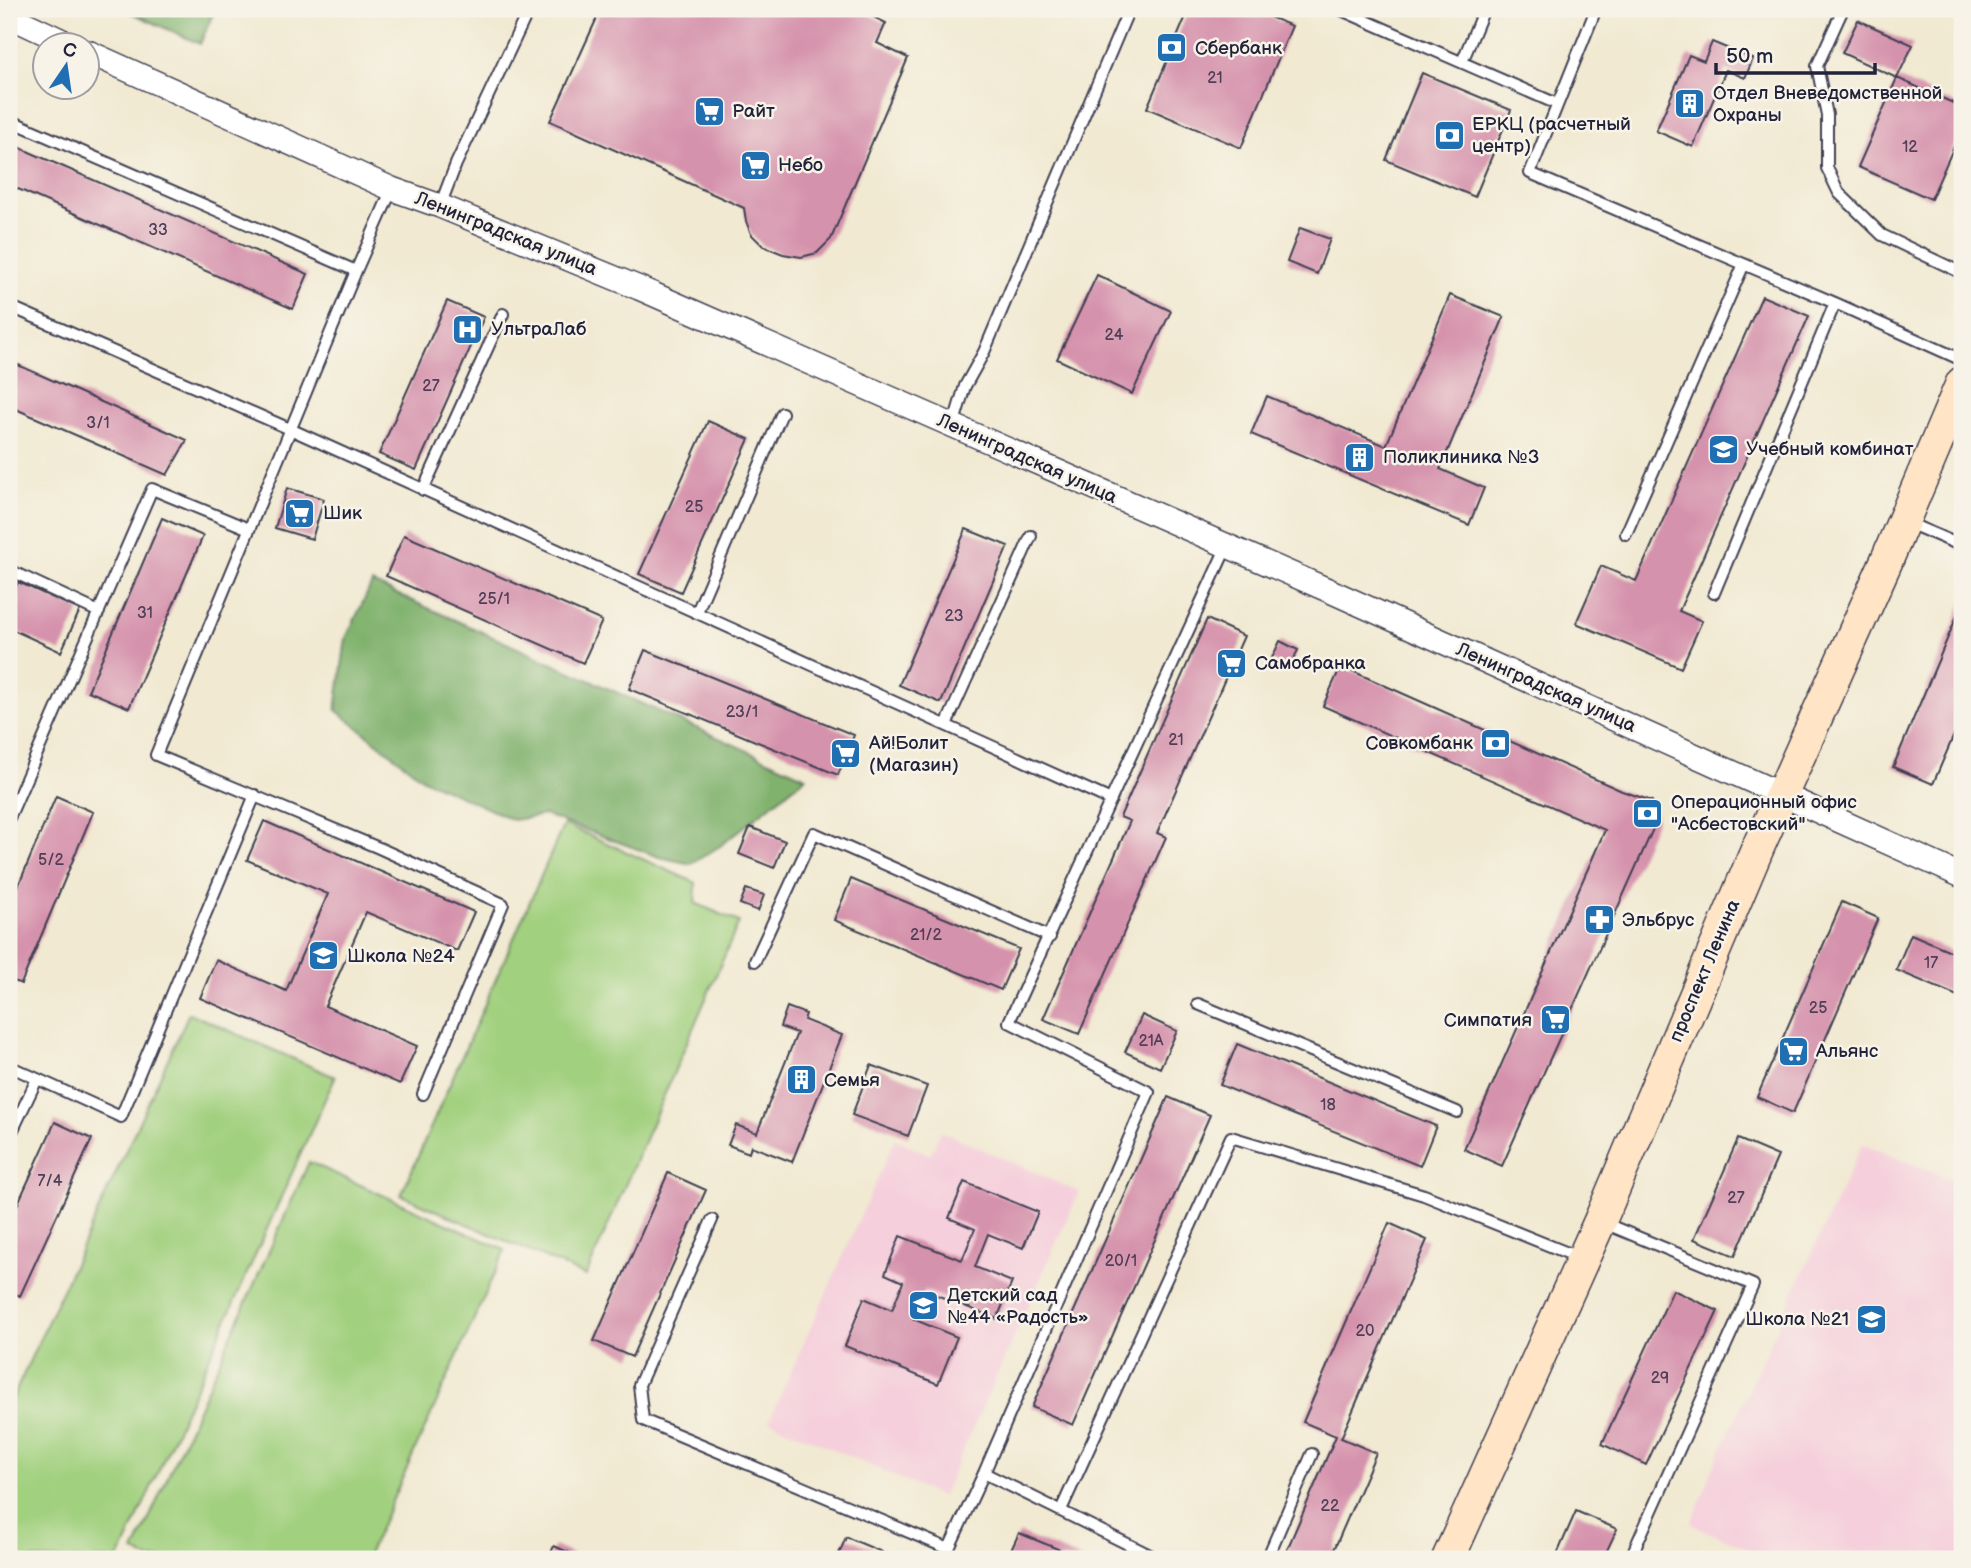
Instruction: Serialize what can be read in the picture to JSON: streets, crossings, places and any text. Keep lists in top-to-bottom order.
{
  "streets": {
    "street": ["Ленинградская улица", "проспект Ленина"]
  },
  "crossings": [
    ["Ленинградская улица", "проспект Ленина"]
  ],
  "places": {
    "bank": [
      "Сбербанк",
      "ЕРКЦ (расчетный центр)",
      "Совкомбанк",
      "Операционный офис \"Асбестовский\""
    ],
    "building": ["Отдел Вневедомственной Охраны", "Поликлиника №3", "Семья"],
    "supermarket": [
      "Райт",
      "Небо",
      "Шик",
      "Самобранка",
      "Ай!Болит (Магазин)",
      "Симпатия",
      "Альянс"
    ],
    "hospital": ["УльтраЛаб"],
    "school or university": [
      "Учебный комбинат",
      "Школа №24",
      "Детский сад №44 «Радость»",
      "Школа №21"
    ],
    "pharmacy": ["Эльбрус"]
  },
  "house_numbers": [
    "21",
    "12",
    "33",
    "24",
    "27",
    "3/1",
    "25",
    "25/1",
    "31",
    "23",
    "23/1",
    "21",
    "5/2",
    "21/2",
    "17",
    "25",
    "21А",
    "18",
    "7/4",
    "27",
    "20/1",
    "20",
    "29",
    "22"
  ],
  "scale_bar": "50 m",
  "north": "top"
}
